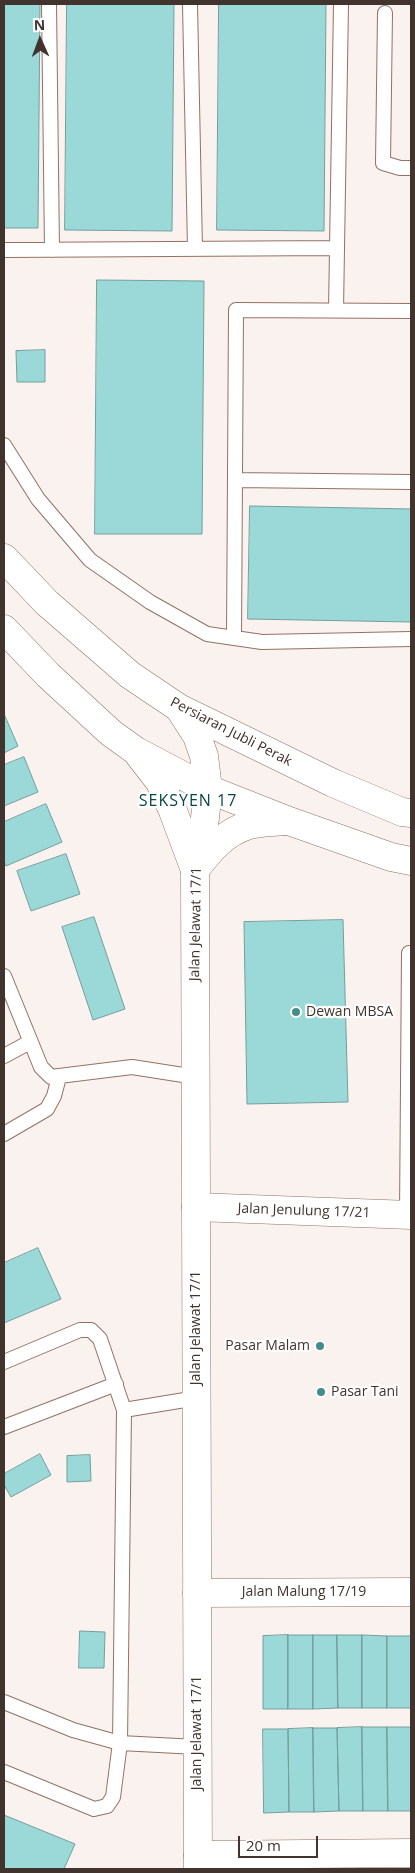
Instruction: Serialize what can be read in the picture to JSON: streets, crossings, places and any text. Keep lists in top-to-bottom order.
{
  "streets": {
    "street": [
      "Persiaran Jubli Perak",
      "Jalan Jelawat 17/1",
      "Jalan Jenulung 17/21",
      "Jalan Malung 17/19"
    ]
  },
  "crossings": [
    ["Persiaran Jubli Perak", "Jalan Jelawat 17/1"],
    ["Jalan Jelawat 17/1", "Jalan Jenulung 17/21"],
    ["Jalan Jelawat 17/1", "Jalan Malung 17/19"]
  ],
  "districts": ["SEKSYEN 17"],
  "places": ["Dewan MBSA", "Pasar Malam", "Pasar Tani"],
  "scale_bar": "20 m",
  "north": "top"
}
